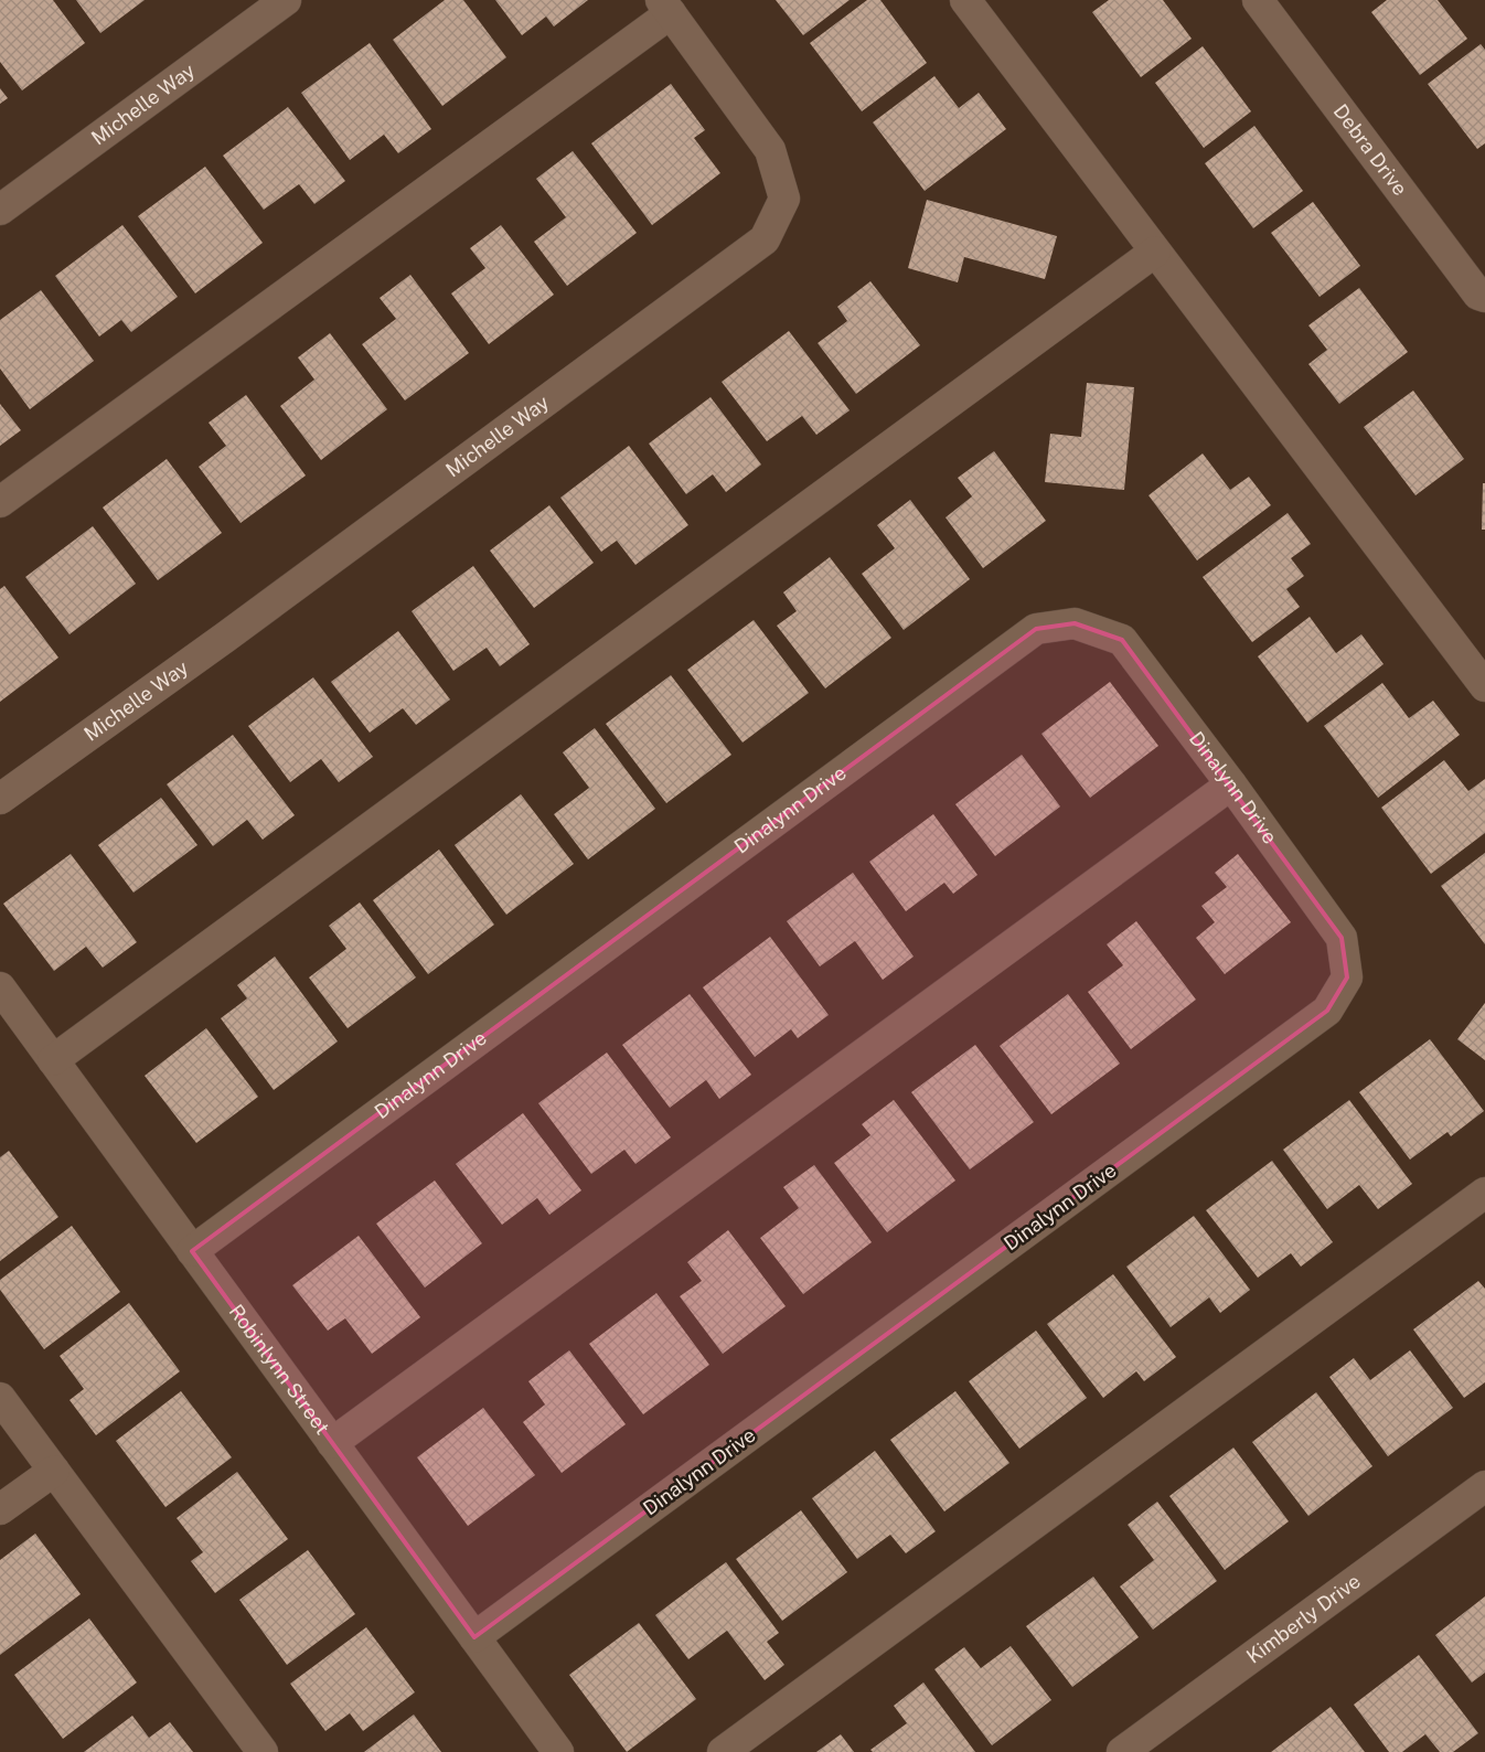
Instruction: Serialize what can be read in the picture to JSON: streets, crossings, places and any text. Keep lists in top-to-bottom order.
{
  "streets": {
    "street": [
      "Michelle Way",
      "Debra Drive",
      "Dinalynn Drive",
      "Robinlynn Street",
      "Kimberly Drive"
    ]
  },
  "crossings": [
    ["Dinalynn Drive", "Robinlynn Street"]
  ]
}
